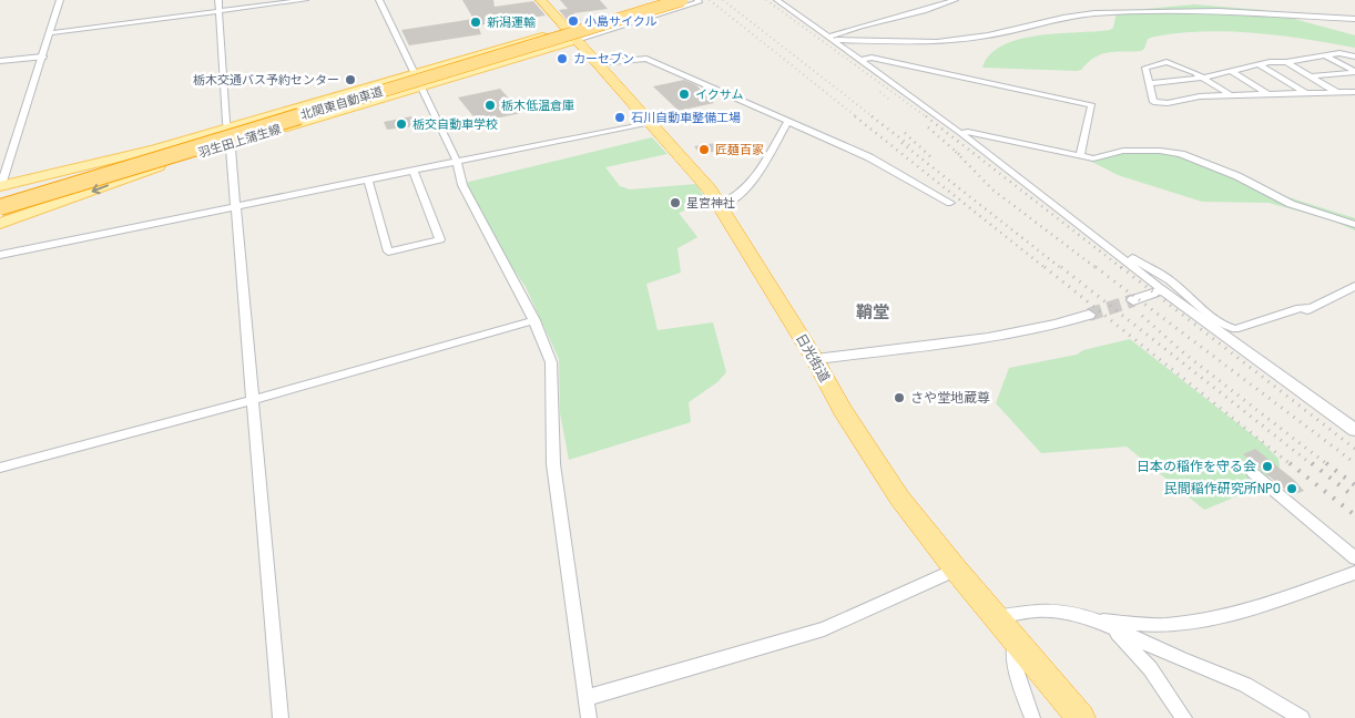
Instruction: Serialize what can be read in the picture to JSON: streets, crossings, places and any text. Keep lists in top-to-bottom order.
{
  "streets": {
    "highway": ["北関東自動車道", "日光街道"],
    "main road": ["羽生田上蒲生線"]
  },
  "crossings": [
    ["羽生田上蒲生線", "日光街道"]
  ],
  "districts": ["鞘堂"],
  "places": [
    "小島サイクル",
    "新潟運輸",
    "カーセブン",
    "栃木交通バス予約センター",
    "イクサム",
    "栃木低温倉庫",
    "石川自動車整備工場",
    "栃交自動車学校",
    "匠麺百家",
    "星宮神社",
    "さや堂地蔵尊",
    "日本の稲作を守る会",
    "民間稲作研究所NPO"
  ]
}
